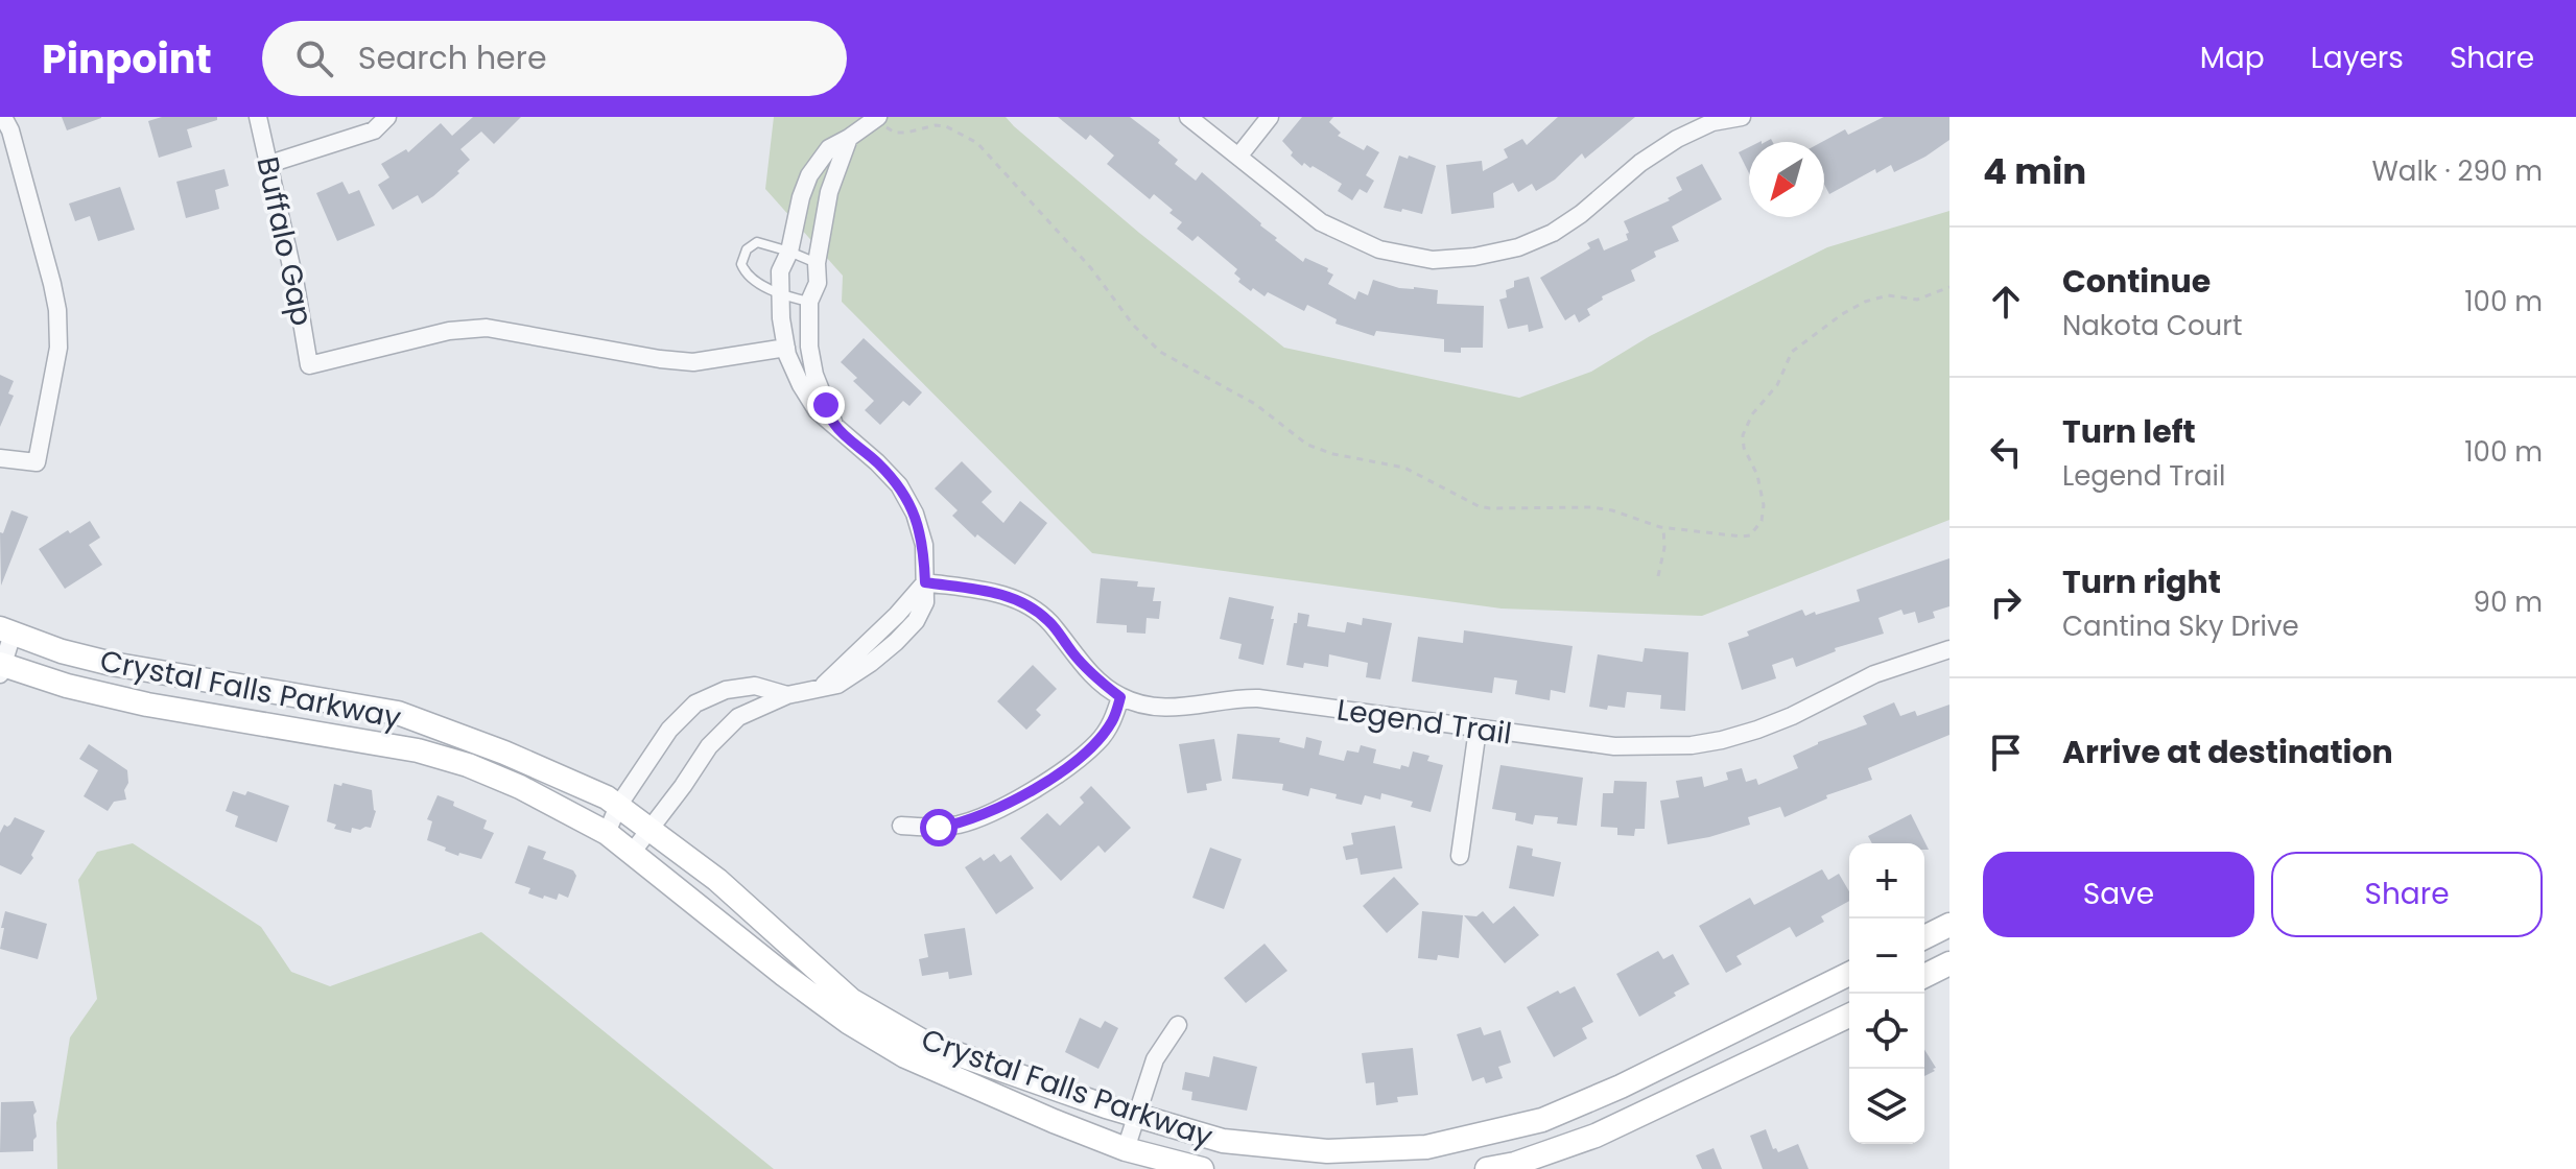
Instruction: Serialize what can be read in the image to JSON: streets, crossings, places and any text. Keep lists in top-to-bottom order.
{
  "streets": {
    "street": ["Buffalo Gap", "Crystal Falls Parkway", "Legend Trail"]
  },
  "north": "bottom left",
  "page": {
    "header": "Pinpoint",
    "search": "Search here",
    "nav": ["Map", "Layers", "Share"],
    "heading": ["4 min", "Walk · 290 m"],
    "list": [
      ["Continue", "Nakota Court", "100 m"],
      ["Turn left", "Legend Trail", "100 m"],
      ["Turn right", "Cantina Sky Drive", "90 m"],
      "Arrive at destination"
    ],
    "buttons": ["Save", "Share"],
    "map_buttons": ["+", "−"]
  }
}
